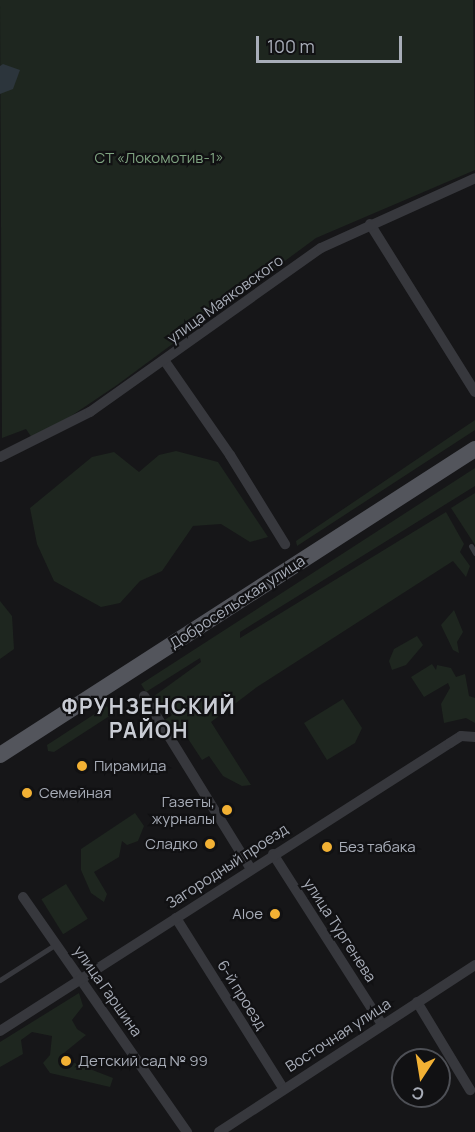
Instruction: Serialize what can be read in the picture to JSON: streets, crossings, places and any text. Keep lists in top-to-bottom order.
{
  "streets": {
    "main road": ["Добросельская улица"],
    "street": [
      "улица Маяковского",
      "Загородный проезд",
      "улица Тургенева",
      "улица Гаршина",
      "6-й проезд",
      "Восточная улица"
    ]
  },
  "crossings": [
    ["Загородный проезд", "улица Тургенева"],
    ["Загородный проезд", "улица Гаршина"],
    ["Загородный проезд", "6-й проезд"],
    ["улица Тургенева", "Восточная улица"],
    ["6-й проезд", "Восточная улица"]
  ],
  "districts": ["ФРУНЗЕНСКИЙ РАЙОН"],
  "parks": ["СТ «Локомотив-1»"],
  "places": [
    "Пирамида",
    "Семейная",
    "Газеты, журналы",
    "Сладко",
    "Без табака",
    "Aloe",
    "Детский сад № 99"
  ],
  "scale_bar": "100 m",
  "north": "bottom"
}
